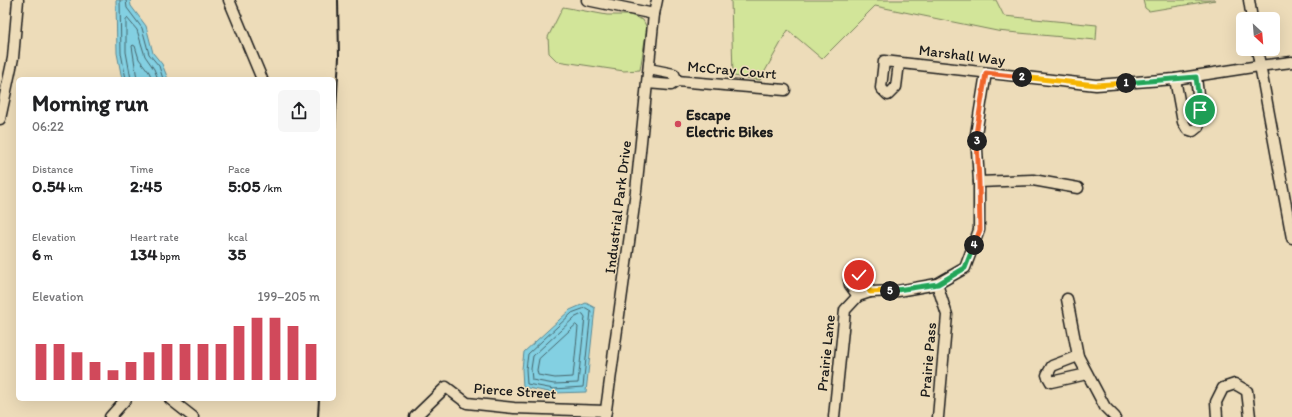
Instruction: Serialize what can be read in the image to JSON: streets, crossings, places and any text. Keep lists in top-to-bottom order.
{
  "streets": {
    "street": [
      "Marshall Way",
      "McCray Court",
      "Industrial Park Drive",
      "Prairie Lane",
      "Prairie Pass",
      "Pierce Street"
    ]
  },
  "crossings": [
    ["McCray Court", "Industrial Park Drive"],
    ["Industrial Park Drive", "Pierce Street"]
  ],
  "places": ["Escape Electric Bikes"],
  "north": "bottom right",
  "page": {
    "pins": [
      "2",
      "1",
      "3",
      "4",
      "5"
    ],
    "heading": ["Morning run", "06:22"],
    "stats": [
      ["Distance", "0.54 km"],
      ["Time", "2:45"],
      ["Pace", "5:05 /km"],
      ["Elevation", "6 m"],
      ["Heart rate", "134 bpm"],
      ["kcal", "35"]
    ],
    "chart": ["Elevation", "199–205 m"]
  }
}
